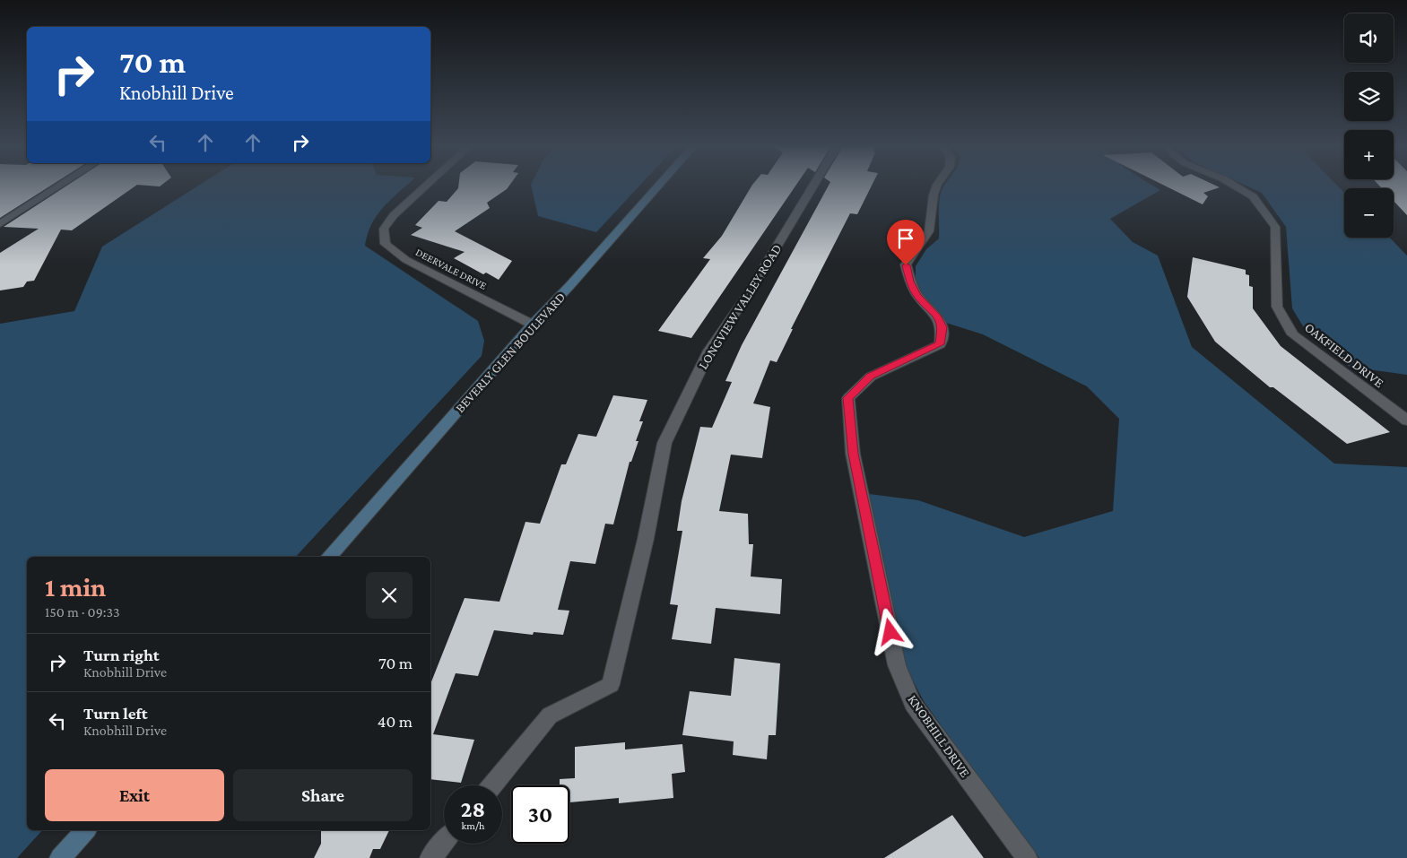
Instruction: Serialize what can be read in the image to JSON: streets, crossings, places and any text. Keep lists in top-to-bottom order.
{
  "streets": {
    "main road": ["BEVERLY GLEN BOULEVARD"],
    "street": [
      "DEERVALE DRIVE",
      "LONGVIEW VALLEY ROAD",
      "OAKFIELD DRIVE",
      "KNOBHILL DRIVE"
    ]
  },
  "crossings": [
    ["DEERVALE DRIVE", "BEVERLY GLEN BOULEVARD"]
  ],
  "page": {
    "map_buttons": ["+", "−"],
    "turn": ["70 m", "Knobhill Drive"],
    "heading": ["1 min", "150 m · 09:33"],
    "list": [
      {
        "name": "Turn right",
        "note": "Knobhill Drive",
        "value": "70 m"
      },
      {
        "name": "Turn left",
        "note": "Knobhill Drive",
        "value": "40 m"
      }
    ],
    "buttons": ["Exit", "Share"],
    "speed": "28 km/h",
    "limit": "30"
  }
}
